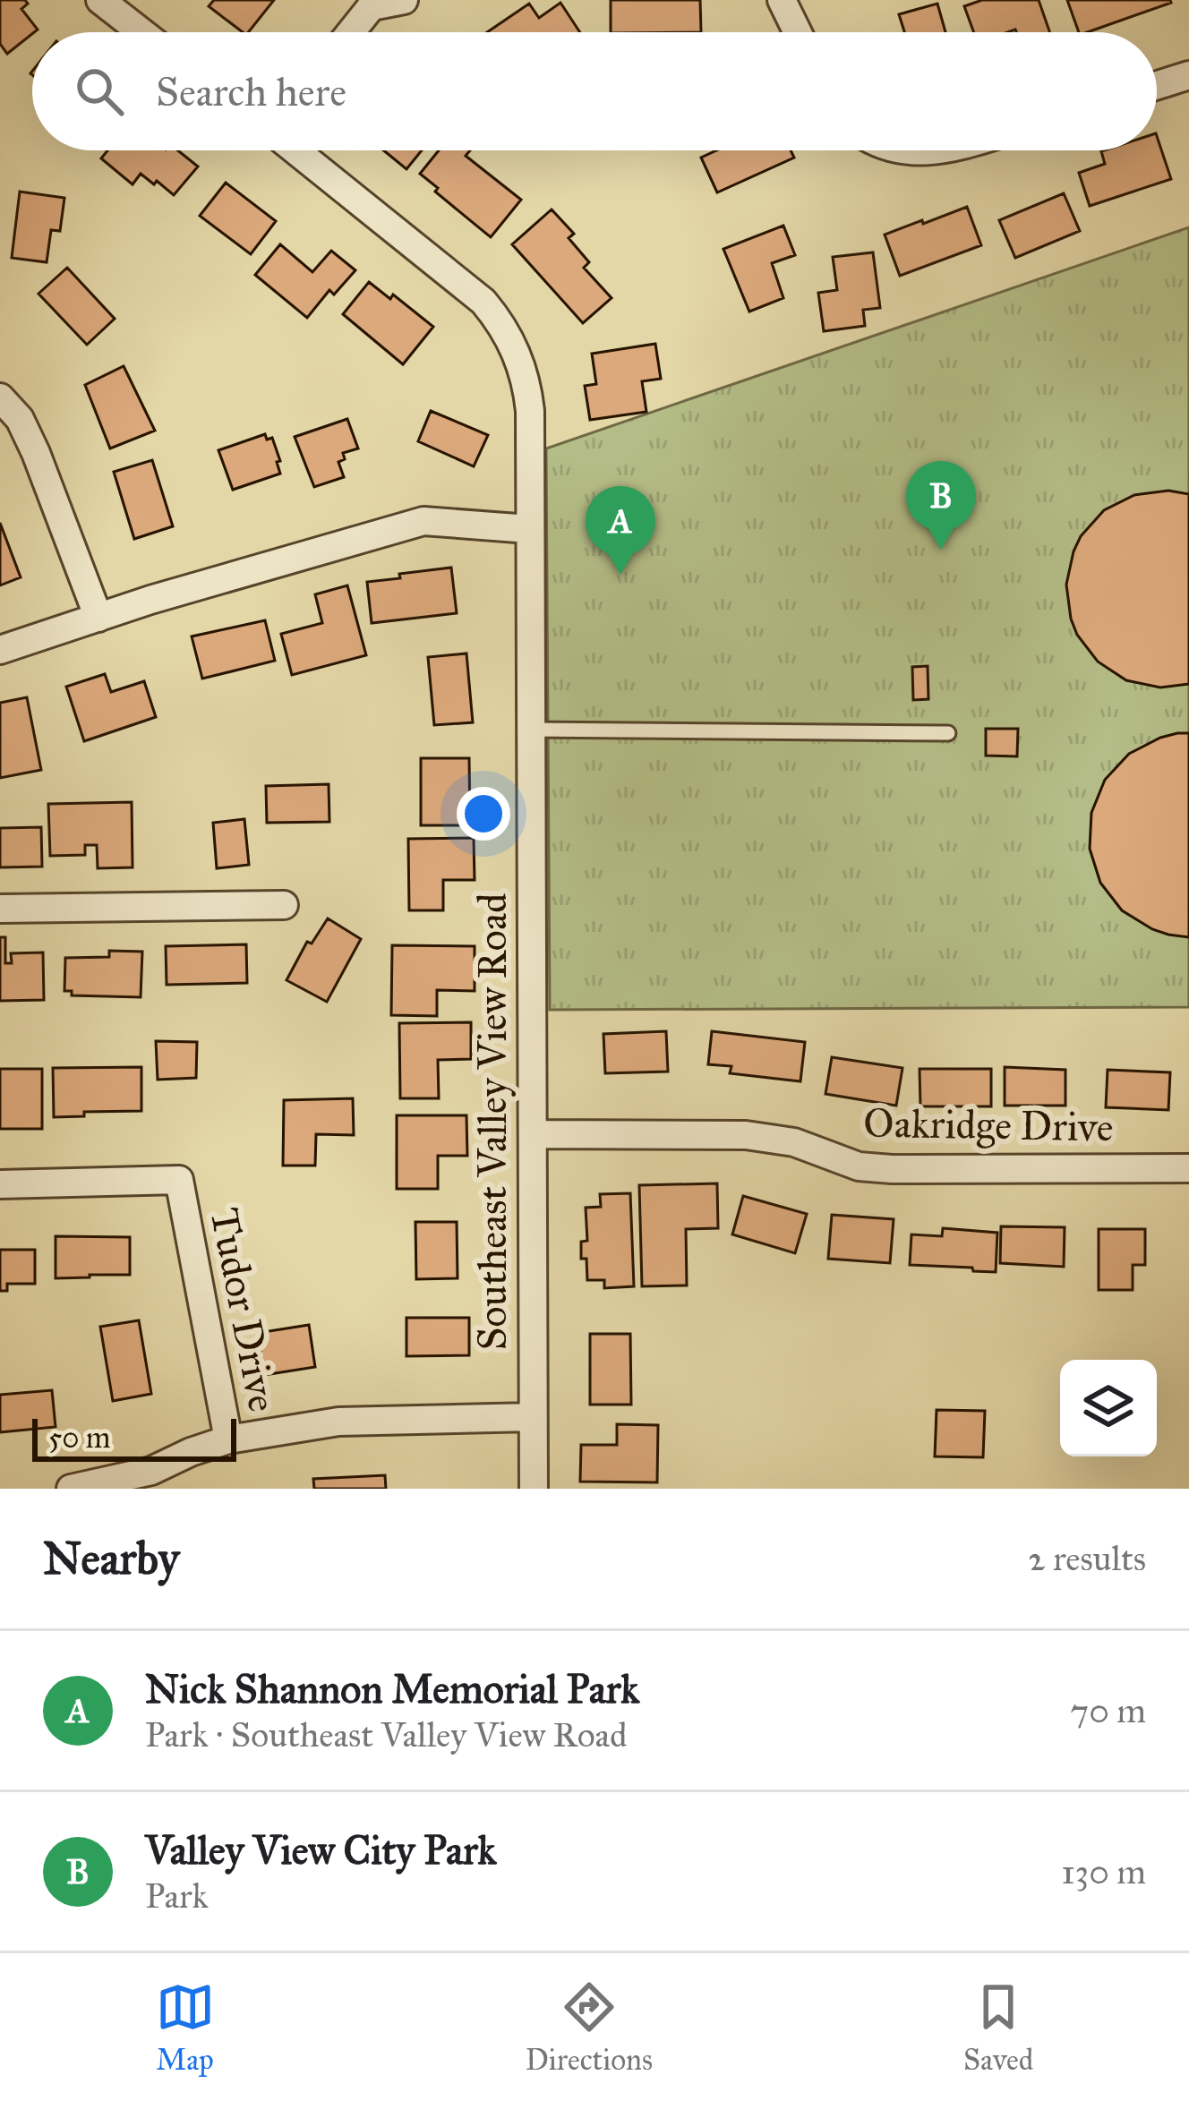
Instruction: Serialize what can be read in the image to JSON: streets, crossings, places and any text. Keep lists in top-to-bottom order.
{
  "streets": {
    "street": ["Southeast Valley View Road", "Oakridge Drive", "Tudor Drive"]
  },
  "crossings": [
    ["Southeast Valley View Road", "Oakridge Drive"]
  ],
  "scale_bar": "50 m",
  "page": {
    "search": "Search here",
    "pins": ["B", "A"],
    "scale": "50 m",
    "heading": ["Nearby", "2 results"],
    "list": [
      {
        "mark": "A",
        "name": "Nick Shannon Memorial Park",
        "note": "Park · Southeast Valley View Road",
        "value": "70 m"
      },
      {
        "mark": "B",
        "name": "Valley View City Park",
        "note": "Park",
        "value": "130 m"
      }
    ],
    "nav": ["Map", "Directions", "Saved"]
  }
}
